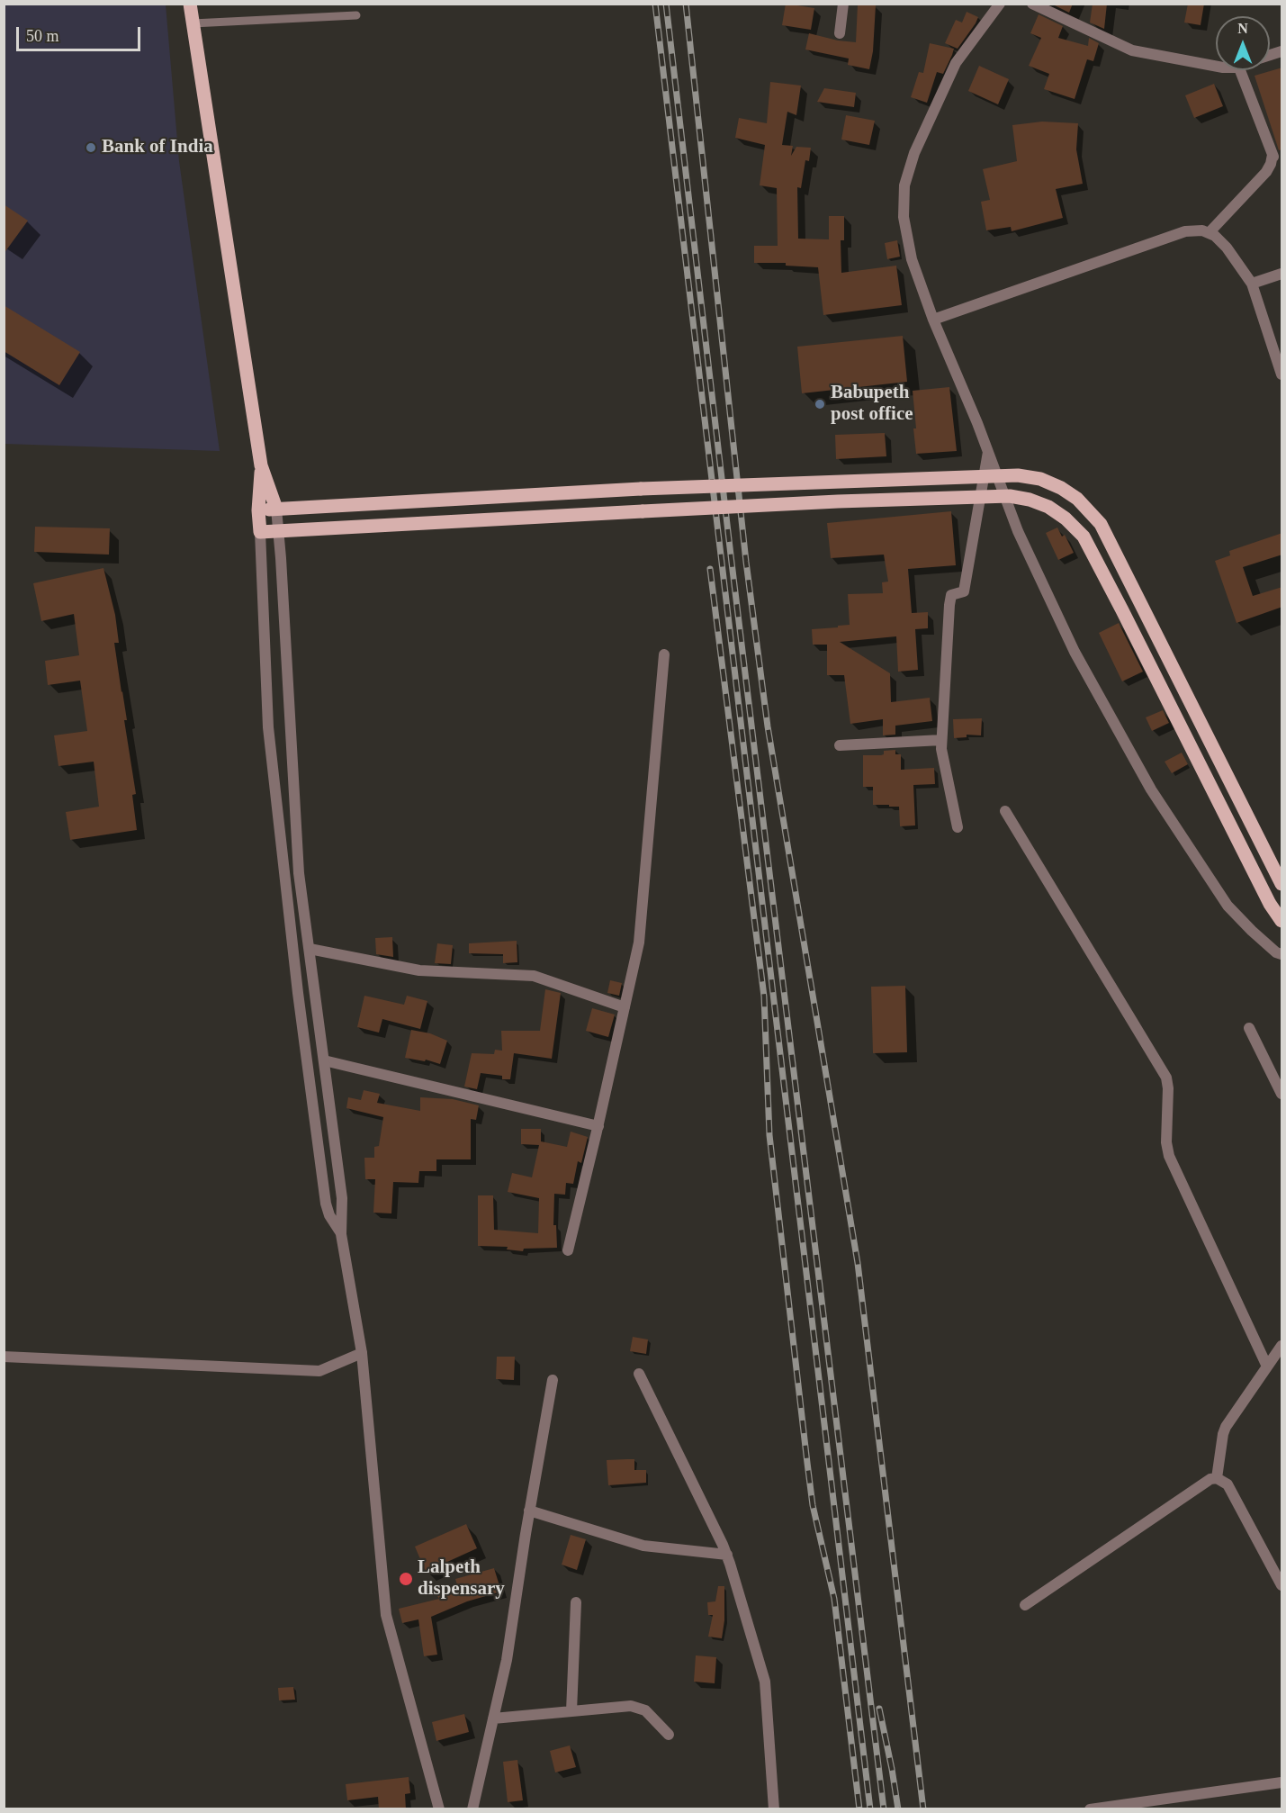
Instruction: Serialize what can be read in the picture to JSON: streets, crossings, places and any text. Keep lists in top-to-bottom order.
{
  "places": ["Bank of India", "Babupeth post office", "Lalpeth dispensary"],
  "scale_bar": "50 m",
  "north": "top"
}
